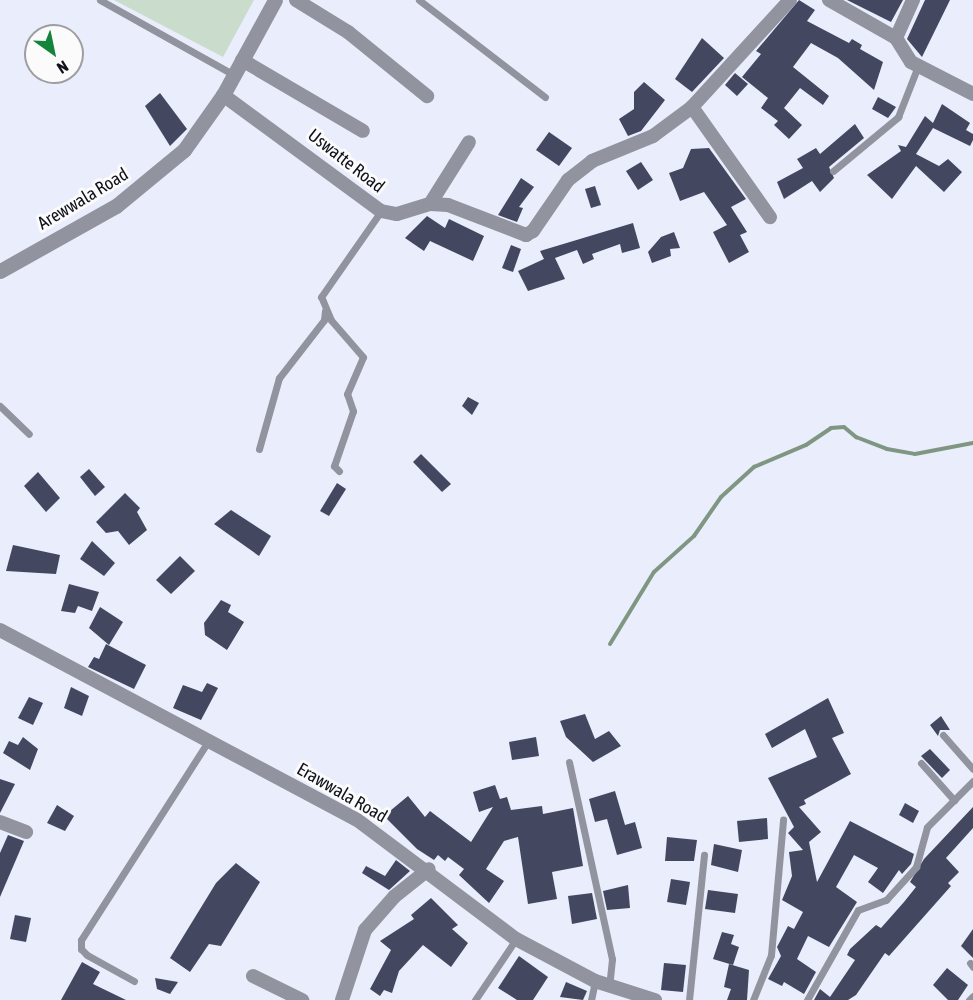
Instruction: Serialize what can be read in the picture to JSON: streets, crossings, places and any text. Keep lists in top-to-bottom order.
{
  "streets": {
    "street": ["Uswatte Road", "Arewwala Road", "Erawwala Road"]
  },
  "crossings": [
    ["Uswatte Road", "Arewwala Road"]
  ],
  "north": "bottom right"
}
